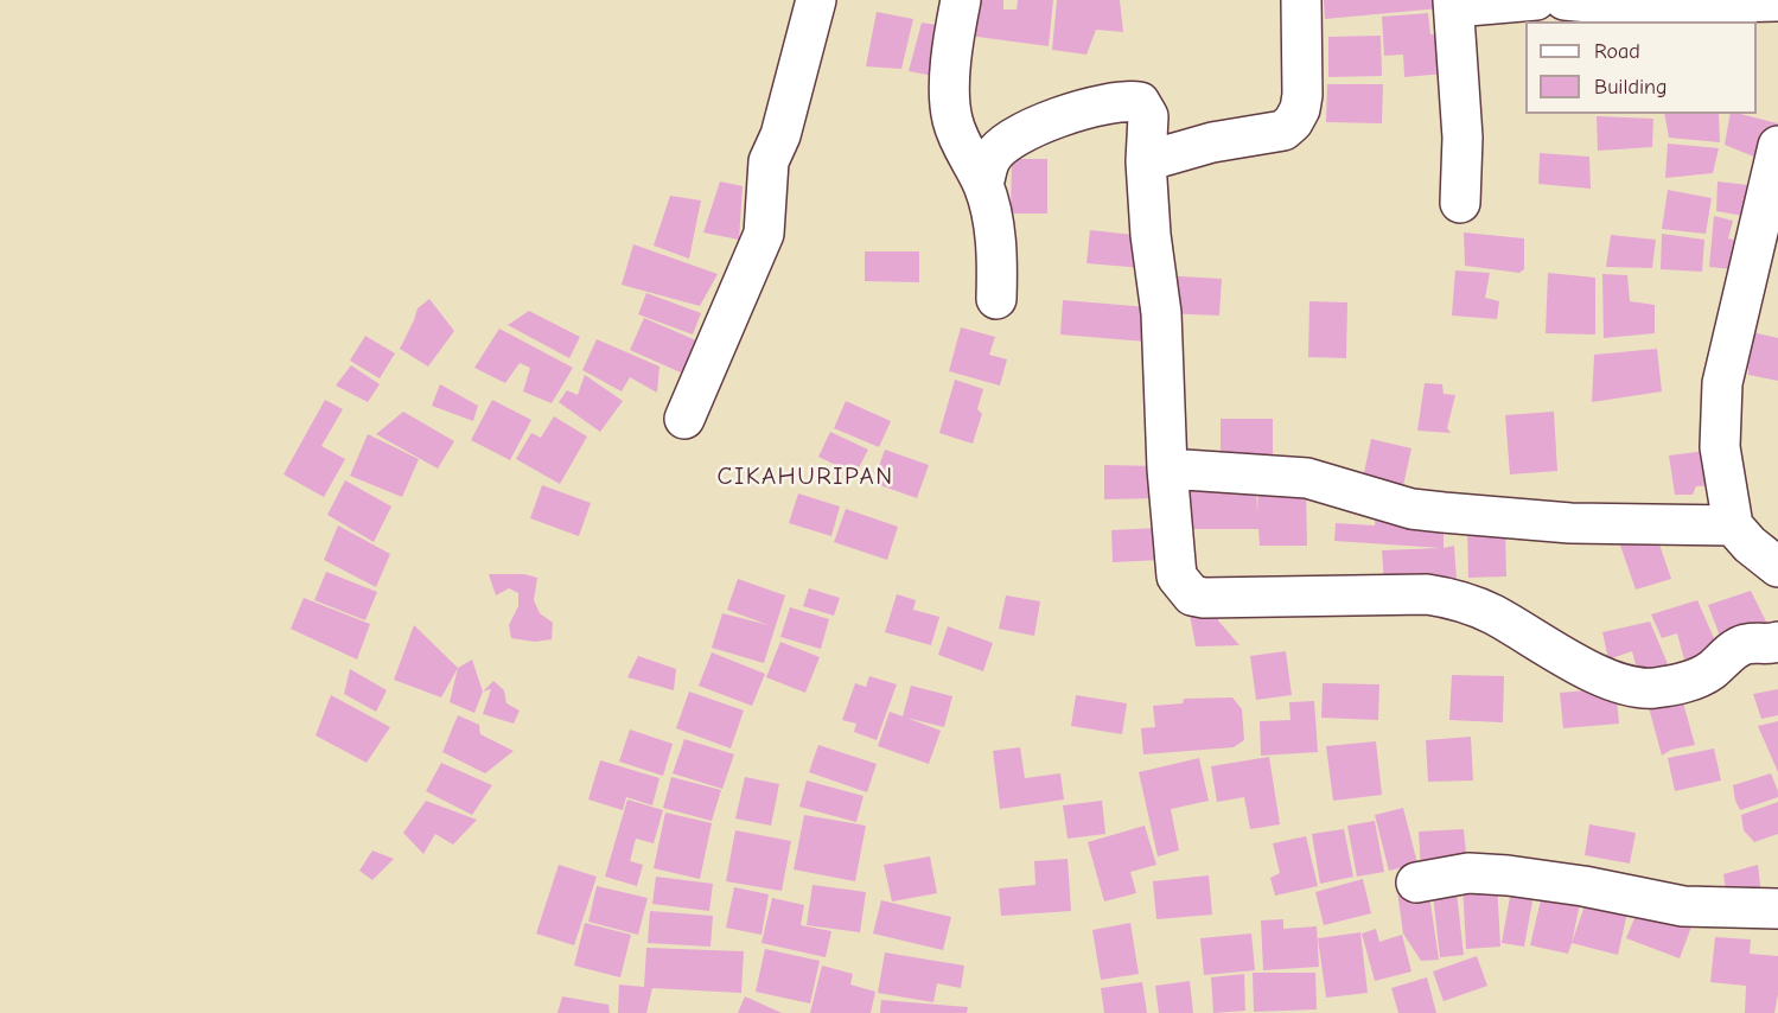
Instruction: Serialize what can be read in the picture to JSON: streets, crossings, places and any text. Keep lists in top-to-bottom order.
{
  "districts": ["CIKAHURIPAN"],
  "legend": ["Road", "Building"]
}
